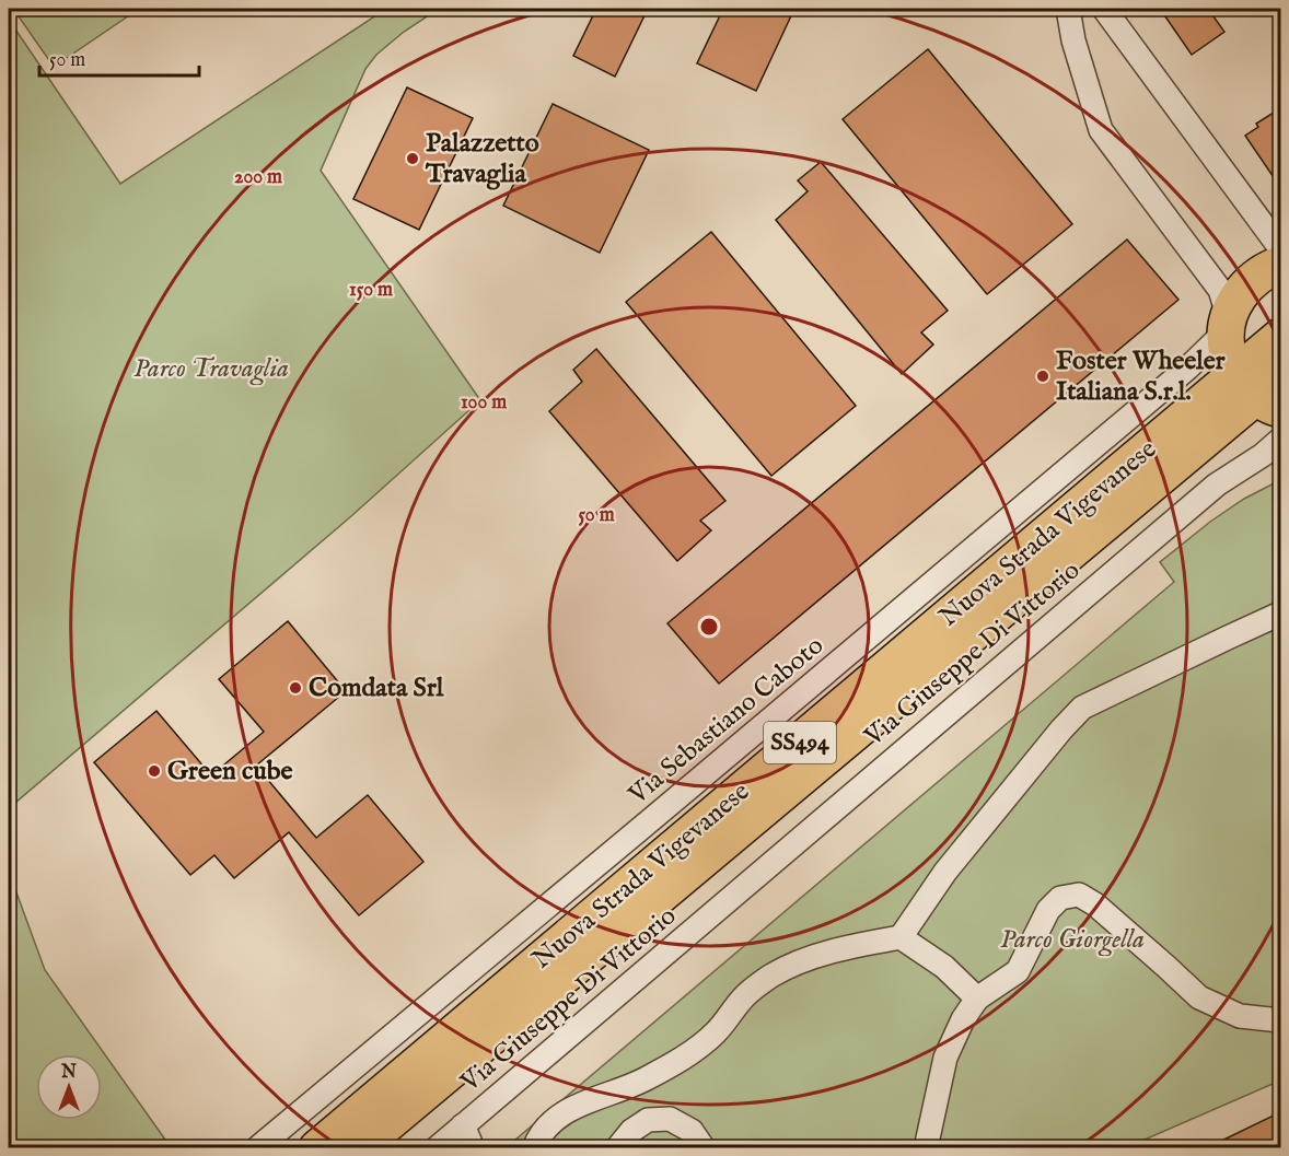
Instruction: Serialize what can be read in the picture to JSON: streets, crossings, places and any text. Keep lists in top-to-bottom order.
{
  "streets": {
    "main road": ["Nuova Strada Vigevanese", "SS494"],
    "street": ["Via Giuseppe Di Vittorio", "Via Sebastiano Caboto"]
  },
  "parks": ["Parco Travaglia", "Parco Giorgella"],
  "places": [
    "Palazzetto Travaglia",
    "Foster Wheeler Italiana S.r.l.",
    "Comdata Srl",
    "Green cube"
  ],
  "scale_bar": "50 m",
  "north": "top",
  "rings": [
    "200 m",
    "150 m",
    "100 m",
    "50 m"
  ]
}
